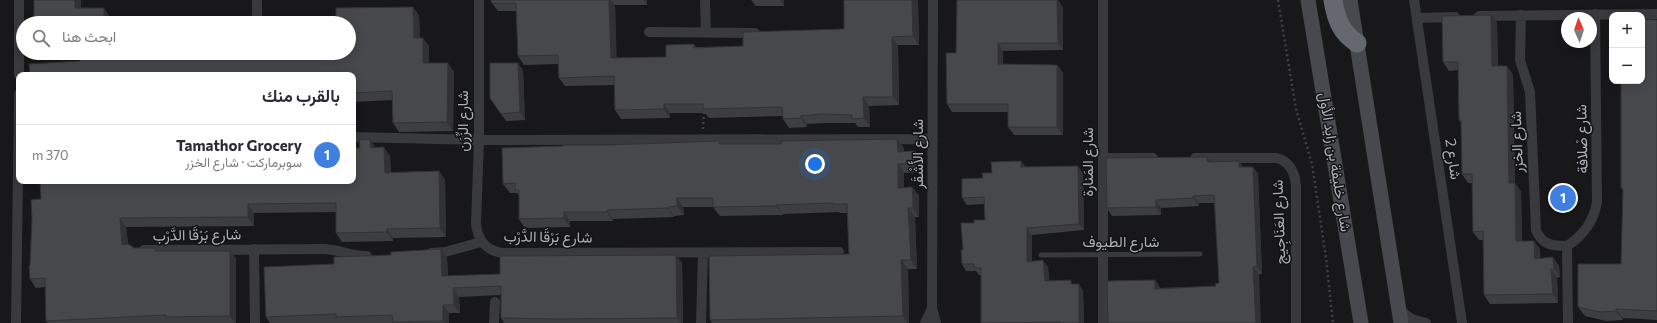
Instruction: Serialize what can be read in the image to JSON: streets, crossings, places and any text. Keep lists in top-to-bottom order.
{
  "streets": {
    "main road": ["شارع خليفة بن زايد الأول"],
    "street": [
      "شارع الزِّرَن",
      "شارع صْلافة",
      "شارع الخزر",
      "شارع الأَشْقَر",
      "شارع 2",
      "شارع المَنارة",
      "شارع العَنَاجِيج",
      "شارع بَرْقَا الدَّرْب"
    ],
    "lane": ["شارع الطيوف"]
  },
  "crossings": [
    ["شارع الزِّرَن", "شارع بَرْقَا الدَّرْب"],
    ["شارع صْلافة", "شارع الخزر"],
    ["شارع المَنارة", "شارع الطيوف"]
  ],
  "north": "top",
  "page": {
    "map_buttons": ["+", "−"],
    "search": "ابحث هنا",
    "heading": "بالقرب منك",
    "list": [
      {
        "mark": "1",
        "name": "Tamathor Grocery",
        "note": "سوبرماركت · شارع الخزر",
        "value": "370 m"
      }
    ],
    "pins": "1"
  }
}
